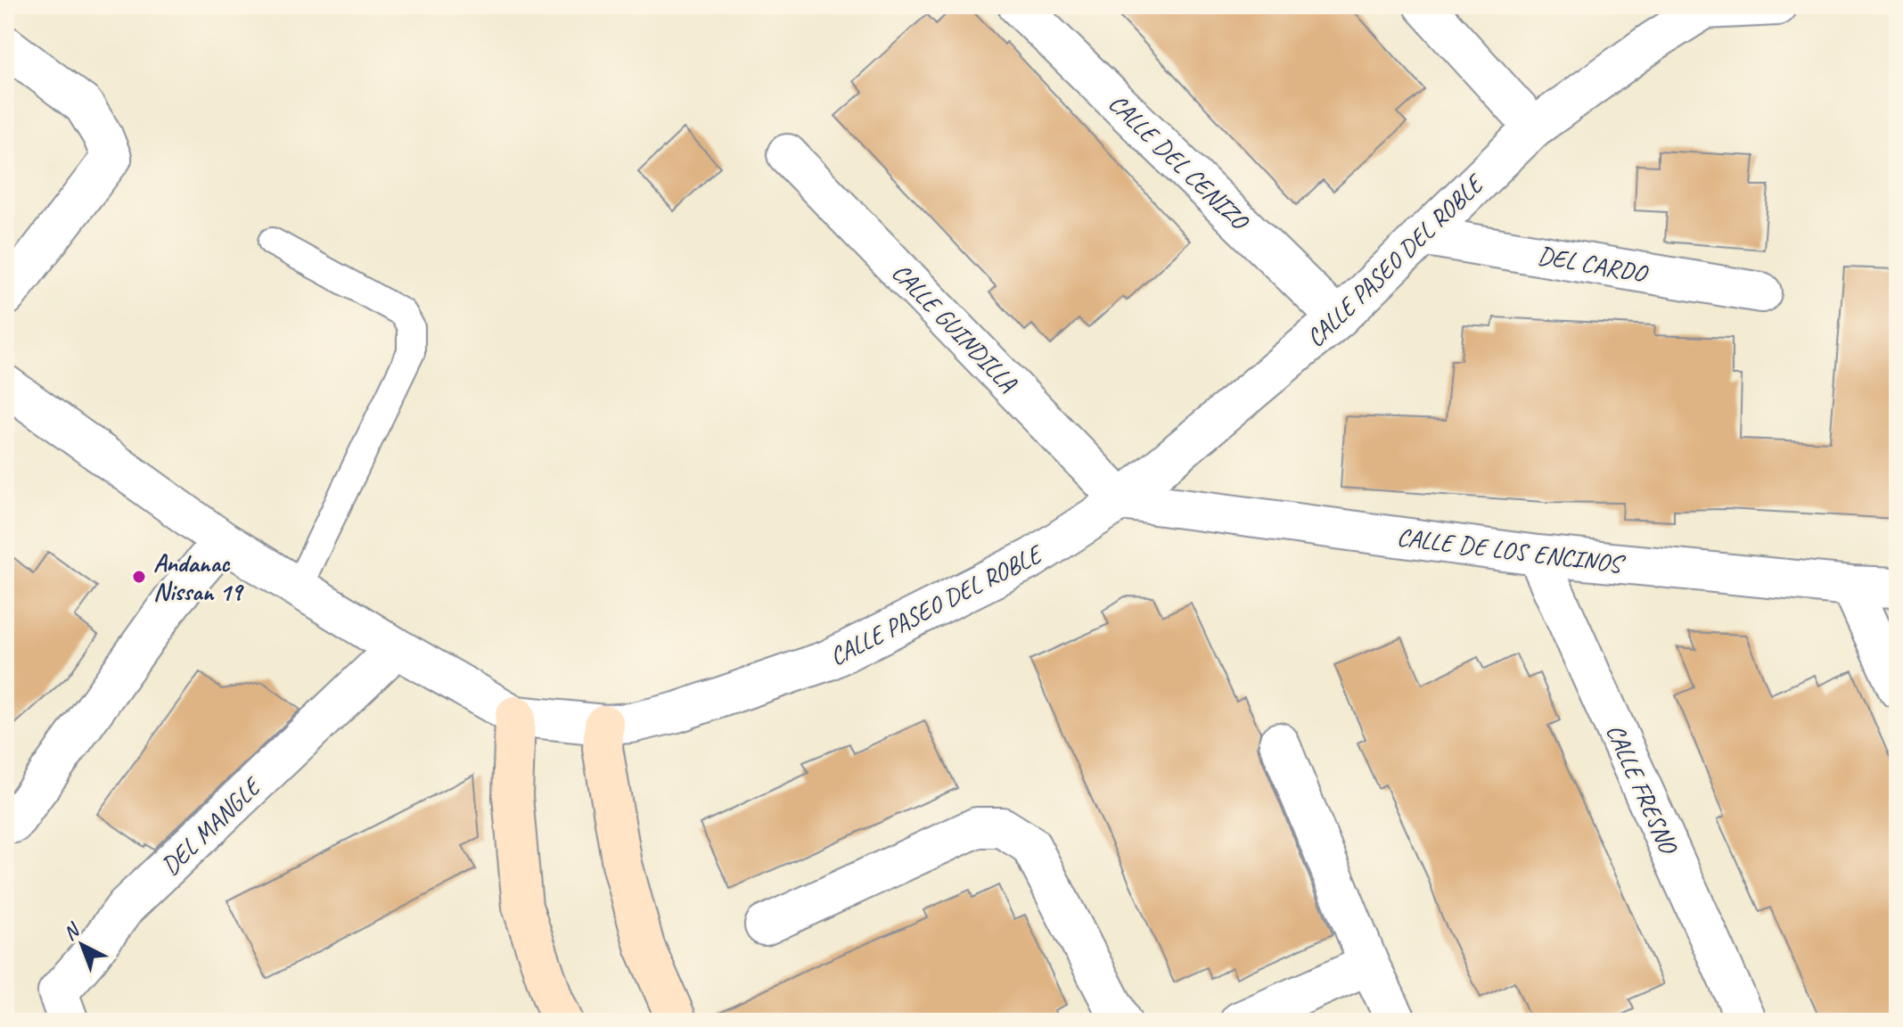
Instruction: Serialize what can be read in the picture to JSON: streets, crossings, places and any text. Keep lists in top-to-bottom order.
{
  "streets": {
    "street": [
      "CALLE DEL CENIZO",
      "CALLE PASEO DEL ROBLE",
      "DEL CARDO",
      "CALLE GUINDILLA",
      "CALLE DE LOS ENCINOS",
      "CALLE FRESNO",
      "DEL MANGLE"
    ]
  },
  "crossings": [
    ["CALLE DEL CENIZO", "CALLE PASEO DEL ROBLE"],
    ["CALLE PASEO DEL ROBLE", "DEL CARDO"],
    ["CALLE PASEO DEL ROBLE", "CALLE GUINDILLA"],
    ["CALLE PASEO DEL ROBLE", "CALLE DE LOS ENCINOS"],
    ["CALLE PASEO DEL ROBLE", "DEL MANGLE"],
    ["CALLE GUINDILLA", "CALLE DE LOS ENCINOS"],
    ["CALLE DE LOS ENCINOS", "CALLE FRESNO"]
  ],
  "places": ["Andanac Nissan 19"],
  "north": "top left"
}
